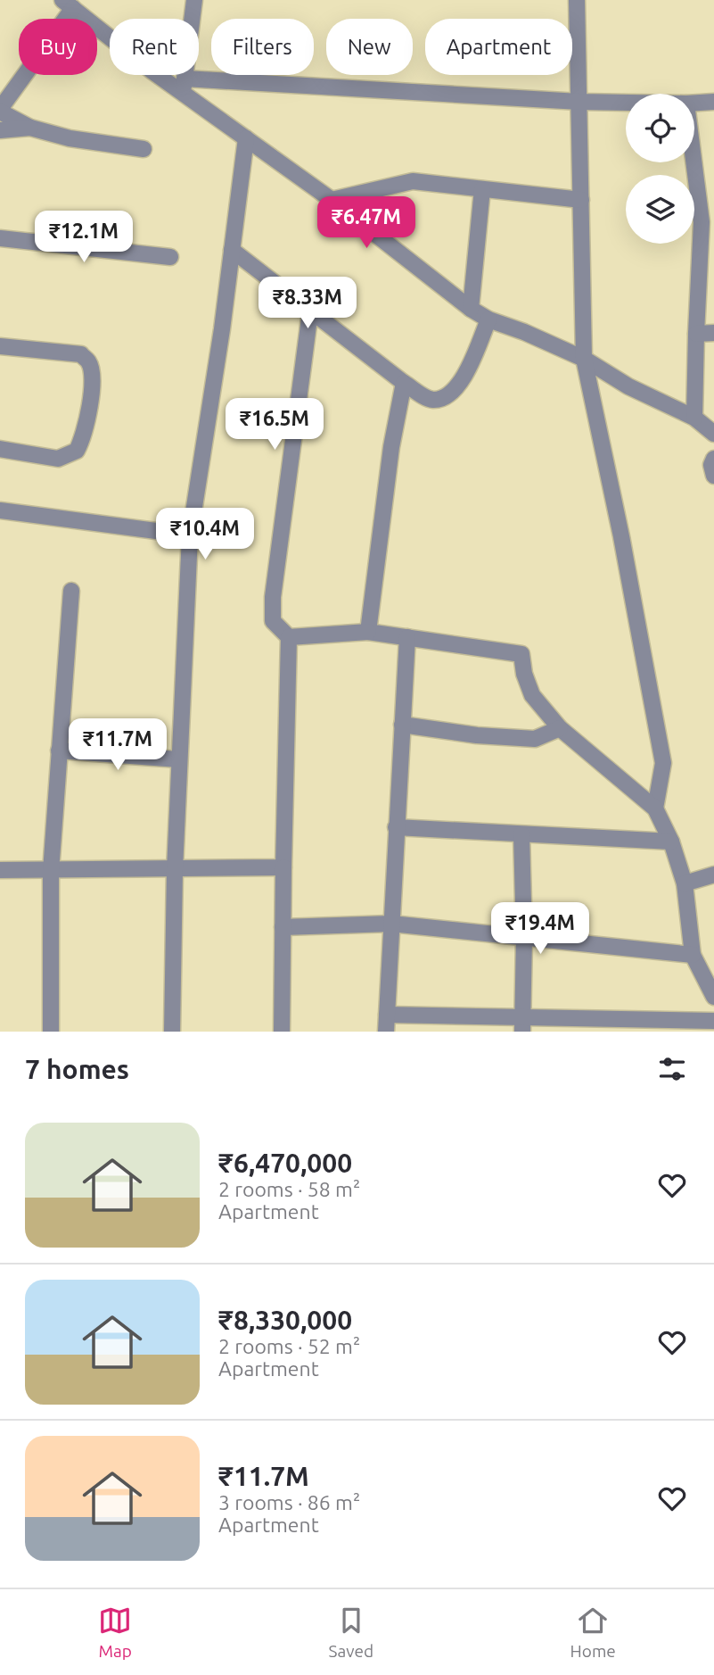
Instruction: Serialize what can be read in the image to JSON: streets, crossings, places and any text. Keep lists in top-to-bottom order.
{
  "page": {
    "chip": [
      "Buy",
      "Rent",
      "Filters",
      "New",
      "Apartment"
    ],
    "price": [
      "₹6.47M",
      "₹12.1M",
      "₹8.33M",
      "₹16.5M",
      "₹10.4M",
      "₹11.7M",
      "₹19.4M"
    ],
    "heading": "7 homes",
    "list": [
      {
        "name": "₹6,470,000",
        "note": "2 rooms · 58 m² · Apartment"
      },
      {
        "name": "₹8,330,000",
        "note": "2 rooms · 52 m² · Apartment"
      },
      {
        "name": "₹11.7M",
        "note": "3 rooms · 86 m² · Apartment"
      }
    ],
    "tabs": ["Map", "Saved", "Home"]
  }
}
